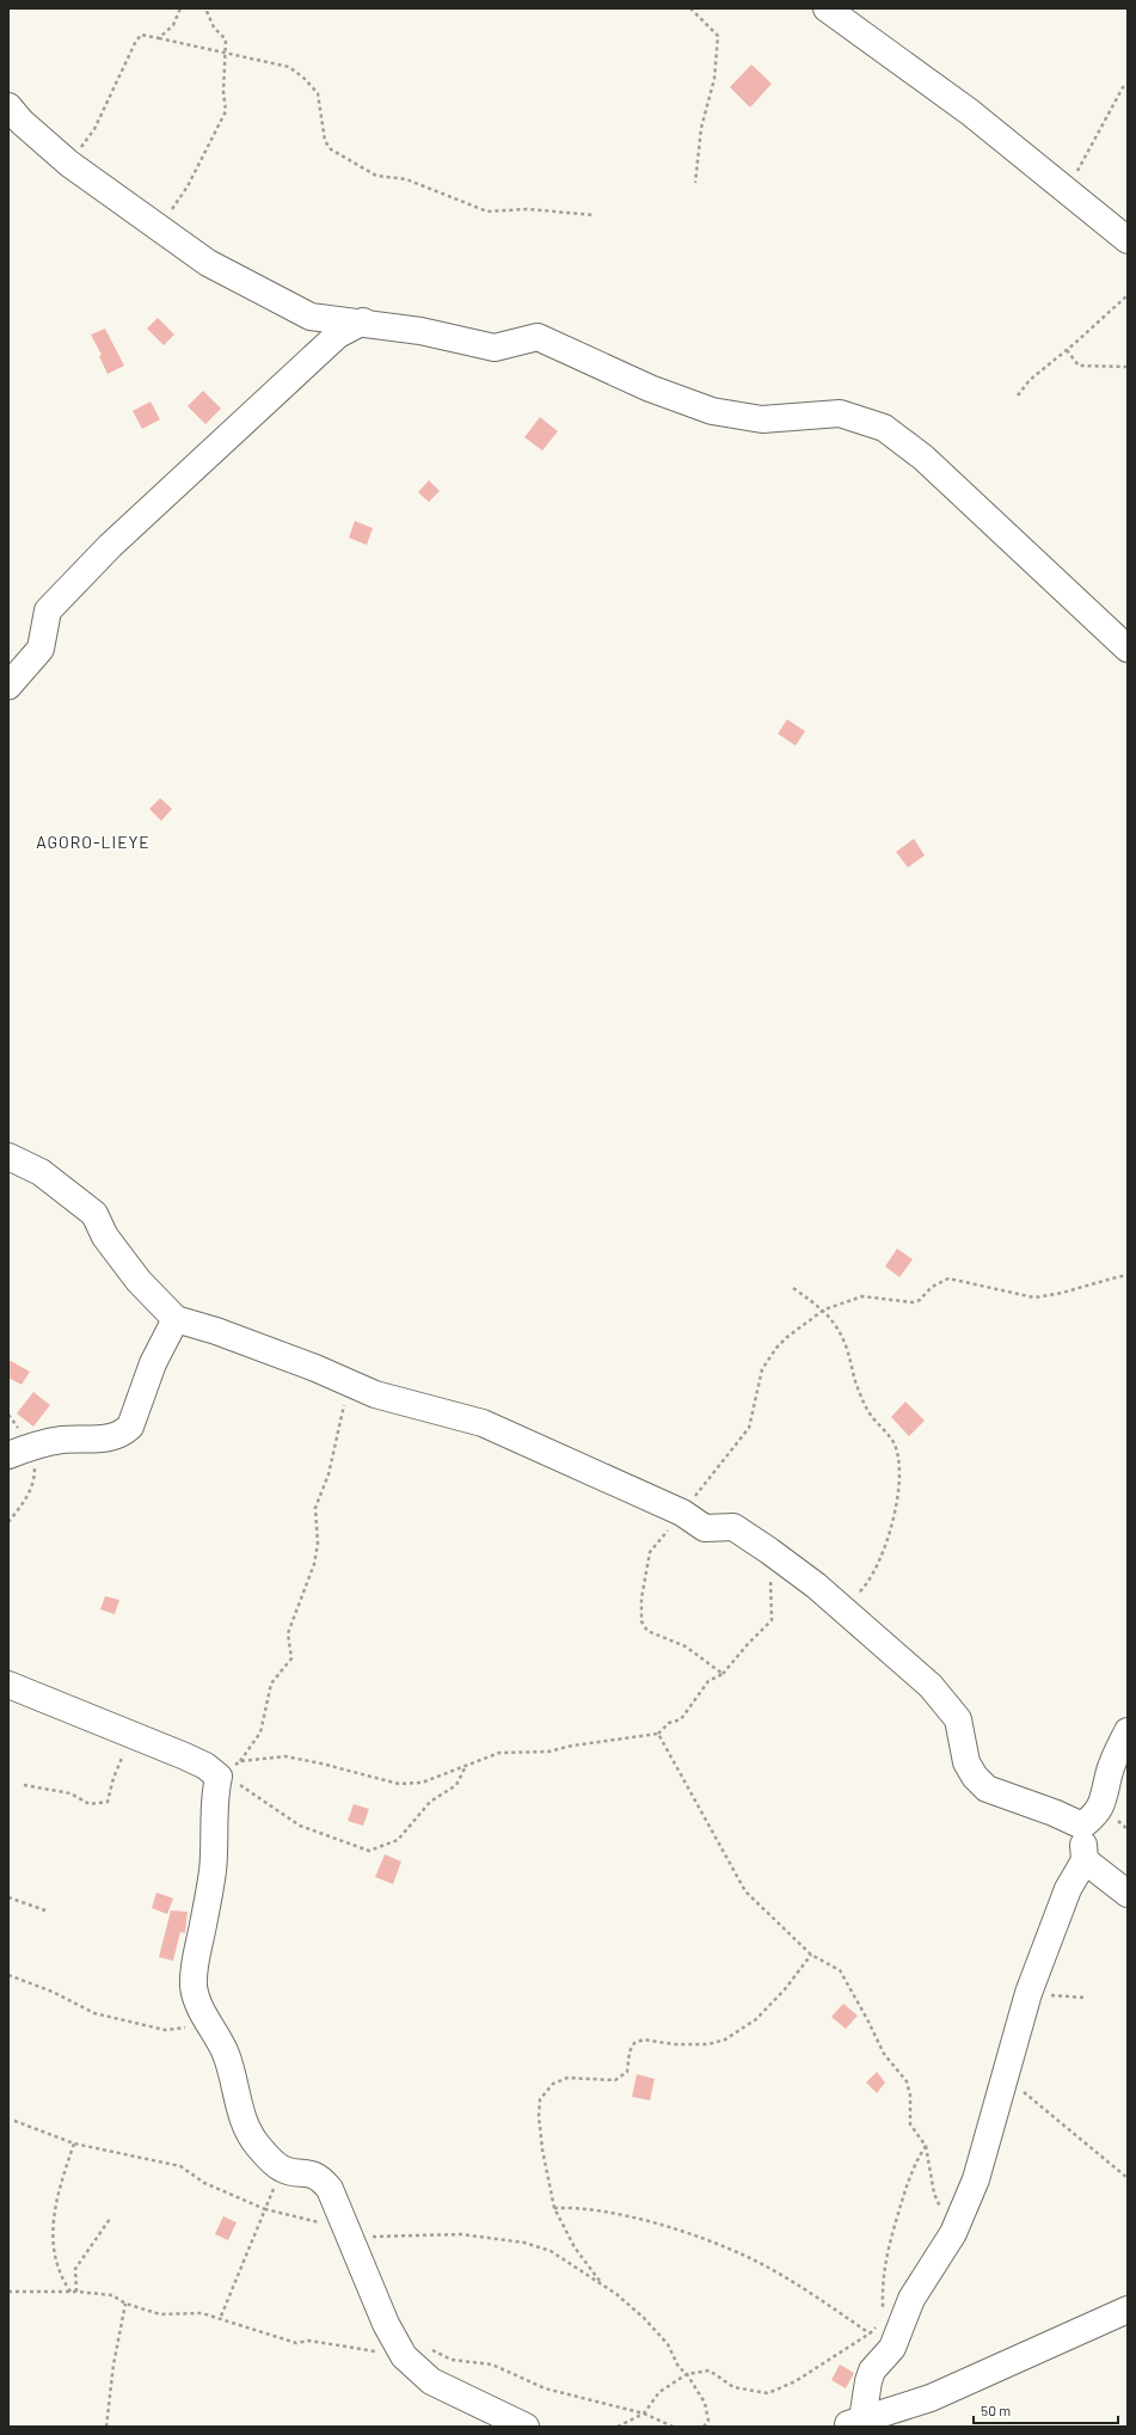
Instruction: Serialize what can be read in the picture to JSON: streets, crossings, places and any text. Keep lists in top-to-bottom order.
{
  "districts": ["AGORO-LIEYE"],
  "scale_bar": "50 m"
}
